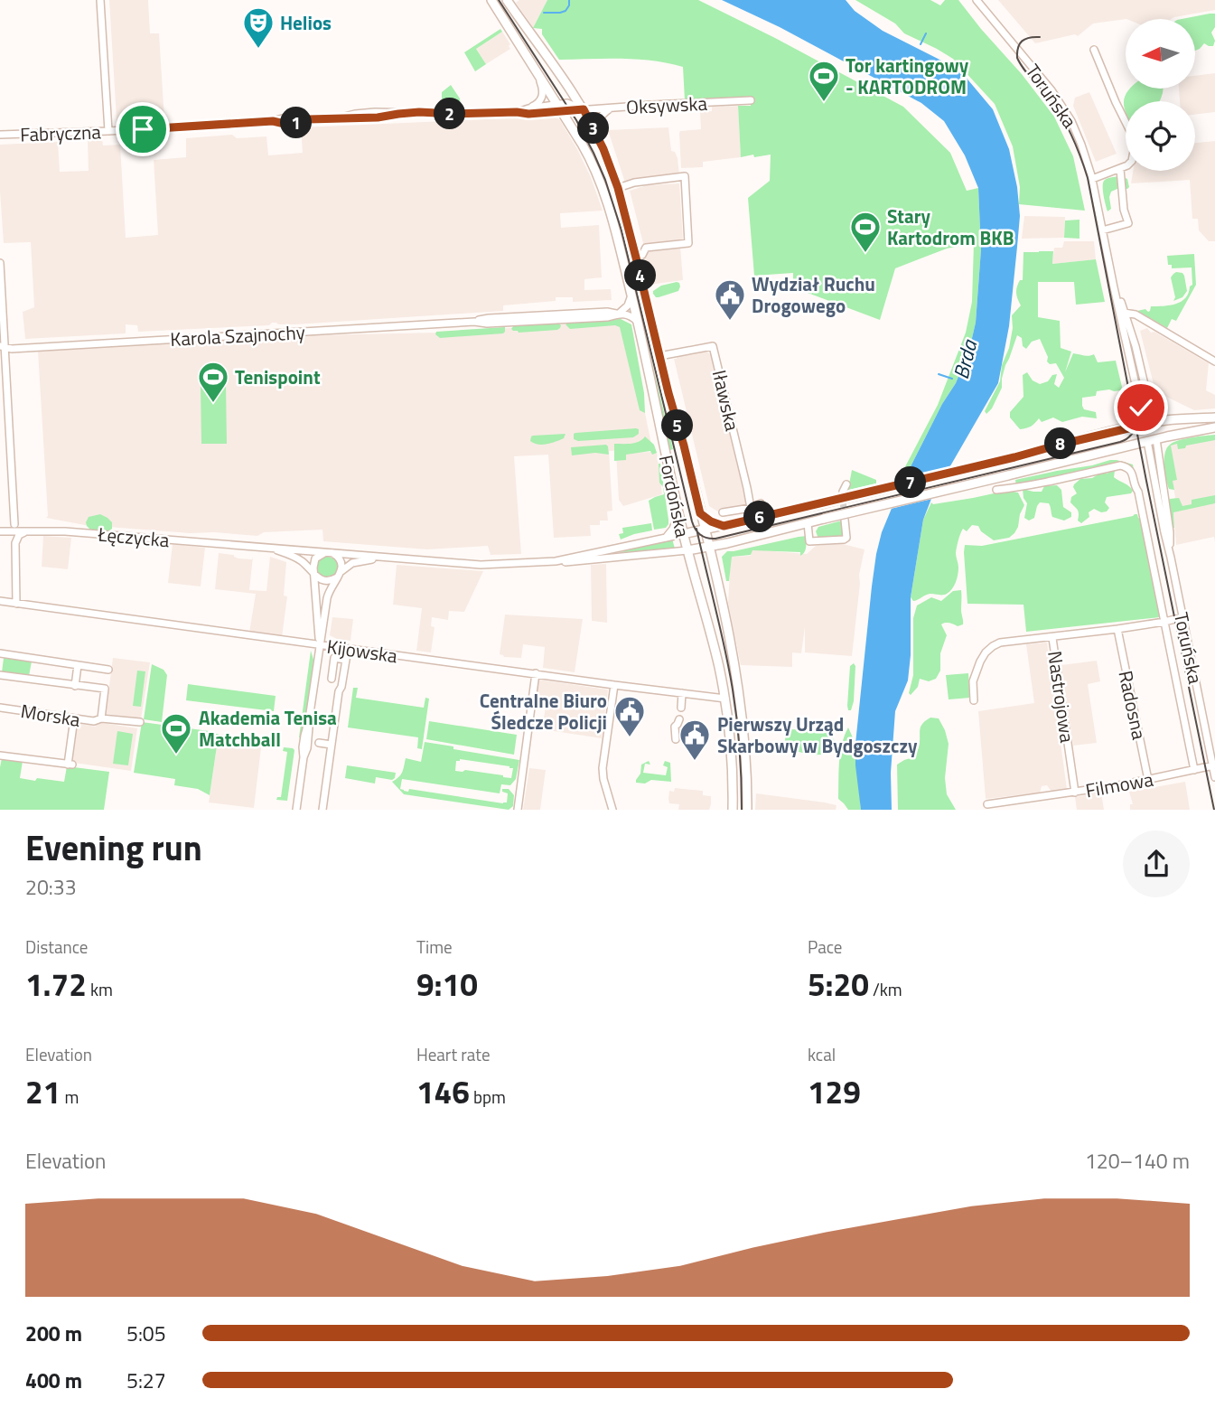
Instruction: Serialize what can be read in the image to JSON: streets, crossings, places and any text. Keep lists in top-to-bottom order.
{
  "streets": {
    "main road": ["Toruńska", "Fordońska"],
    "street": [
      "Oksywska",
      "Fabryczna",
      "Karola Szajnochy",
      "Iławska",
      "Łęczycka",
      "Kijowska",
      "Nastrojowa",
      "Radosna",
      "Morska",
      "Filmowa"
    ]
  },
  "crossings": [
    ["Toruńska", "Nastrojowa"],
    ["Toruńska", "Filmowa"],
    ["Oksywska", "Fabryczna"],
    ["Oksywska", "Fordońska"],
    ["Fabryczna", "Fordońska"],
    ["Karola Szajnochy", "Fordońska"],
    ["Iławska", "Fordońska"],
    ["Fordońska", "Łęczycka"],
    ["Fordońska", "Kijowska"],
    ["Nastrojowa", "Radosna"],
    ["Nastrojowa", "Filmowa"],
    ["Radosna", "Filmowa"]
  ],
  "water": ["Brda"],
  "places": {
    "theatre": ["Helios"],
    "sports": [
      "Tor kartingowy - KARTODROM",
      "Stary Kartodrom BKB",
      "Tenispoint",
      "Akademia Tenisa Matchball"
    ],
    "public building": ["Wydział Ruchu Drogowego", "Centralne Biuro Śledcze Policji", "Pierwszy Urząd Skarbowy w Bydgoszczy"]
  },
  "north": "left",
  "page": {
    "pins": [
      "2",
      "1",
      "3",
      "4",
      "5",
      "8",
      "7",
      "6"
    ],
    "heading": ["Evening run", "20:33"],
    "stats": [
      ["Distance", "1.72 km"],
      ["Time", "9:10"],
      ["Pace", "5:20 /km"],
      ["Elevation", "21 m"],
      ["Heart rate", "146 bpm"],
      ["kcal", "129"]
    ],
    "chart": ["Elevation", "120–140 m"],
    "list": [
      {
        "name": "200 m",
        "note": "5:05"
      },
      {
        "name": "400 m",
        "note": "5:27"
      }
    ]
  }
}
